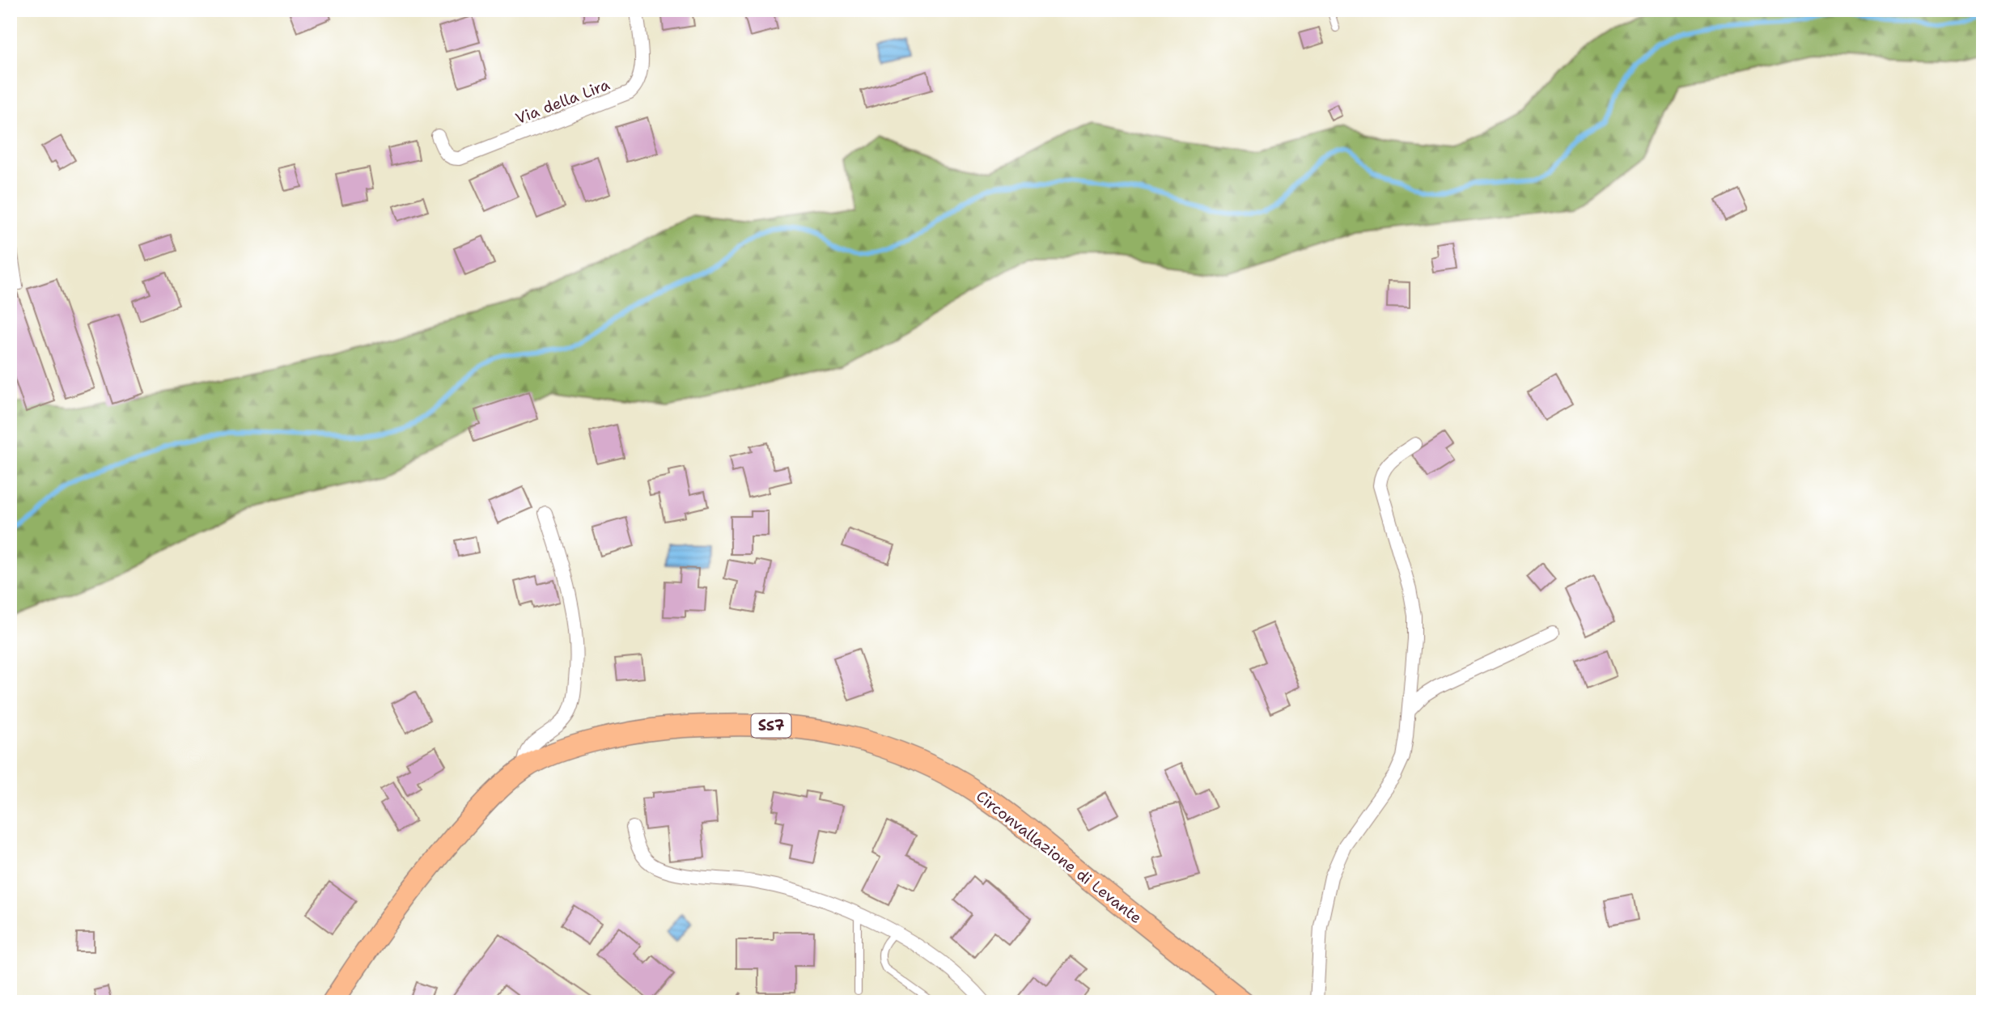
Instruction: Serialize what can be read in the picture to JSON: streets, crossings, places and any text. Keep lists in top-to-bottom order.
{
  "streets": {
    "main road": ["SS7", "Circonvallazione di Levante"],
    "street": ["Via della Lira"]
  }
}
